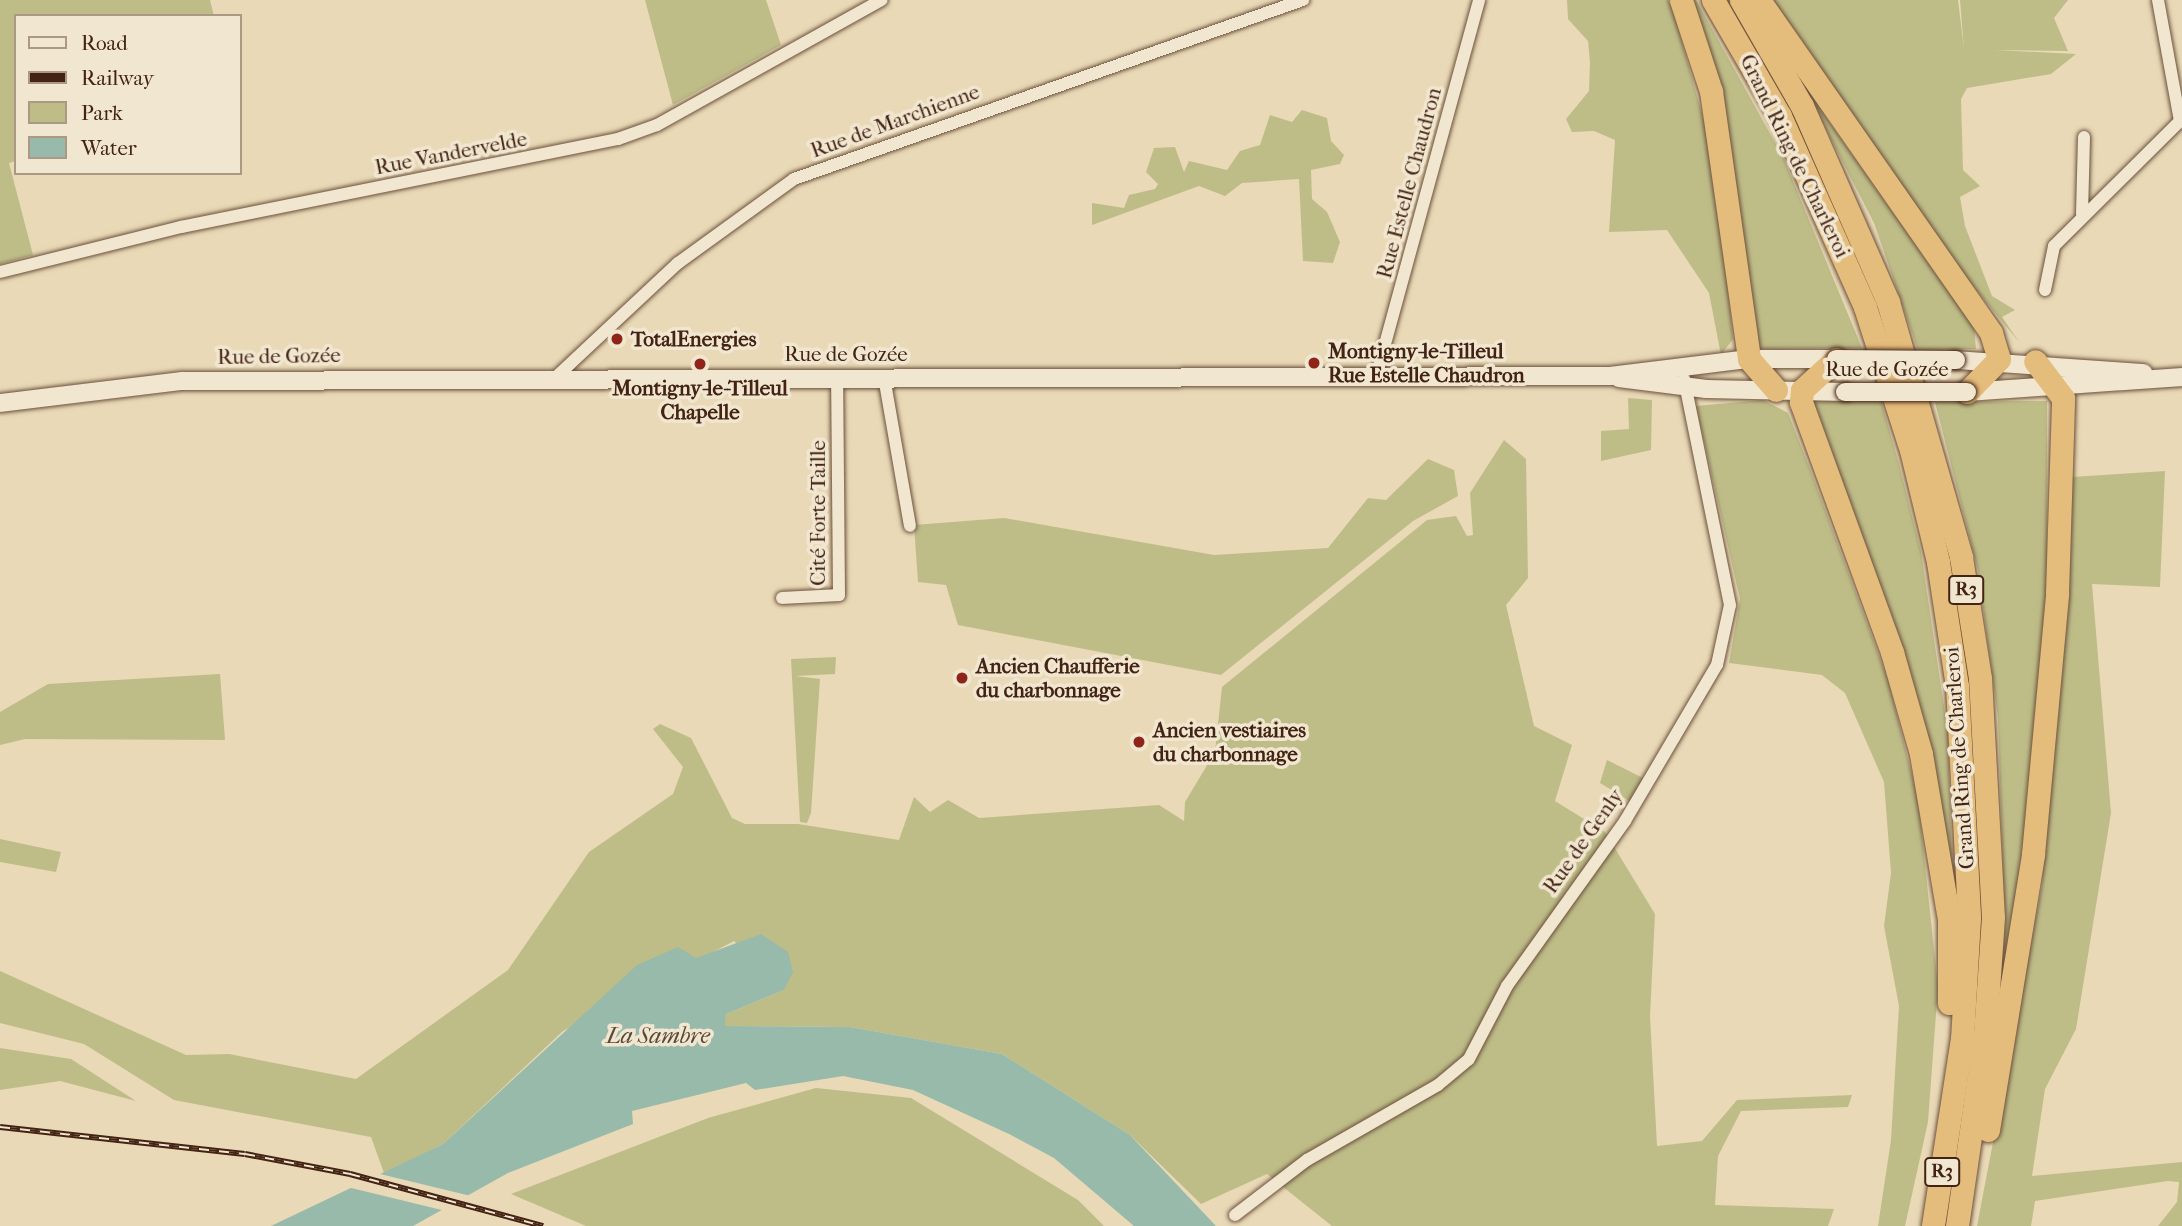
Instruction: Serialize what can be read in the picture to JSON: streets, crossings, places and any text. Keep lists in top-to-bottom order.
{
  "streets": {
    "highway": ["Grand Ring de Charleroi", "R3"],
    "main road": ["Rue de Gozée"],
    "street": [
      "Rue de Marchienne",
      "Rue Vandervelde",
      "Rue Estelle Chaudron",
      "Cité Forte Taille",
      "Rue de Genly"
    ]
  },
  "crossings": [
    ["Rue de Marchienne", "Rue de Gozée"],
    ["Rue Estelle Chaudron", "Rue de Gozée"],
    ["Rue de Gozée", "Cité Forte Taille"],
    ["Rue de Gozée", "Rue de Genly"]
  ],
  "water": ["La Sambre"],
  "places": [
    "TotalEnergies",
    "Montigny-le-Tilleul Rue Estelle Chaudron",
    "Montigny-le-Tilleul Chapelle",
    "Ancien Chaufferie du charbonnage",
    "Ancien vestiaires du charbonnage"
  ],
  "legend": [
    "Road",
    "Railway",
    "Park",
    "Water"
  ]
}
